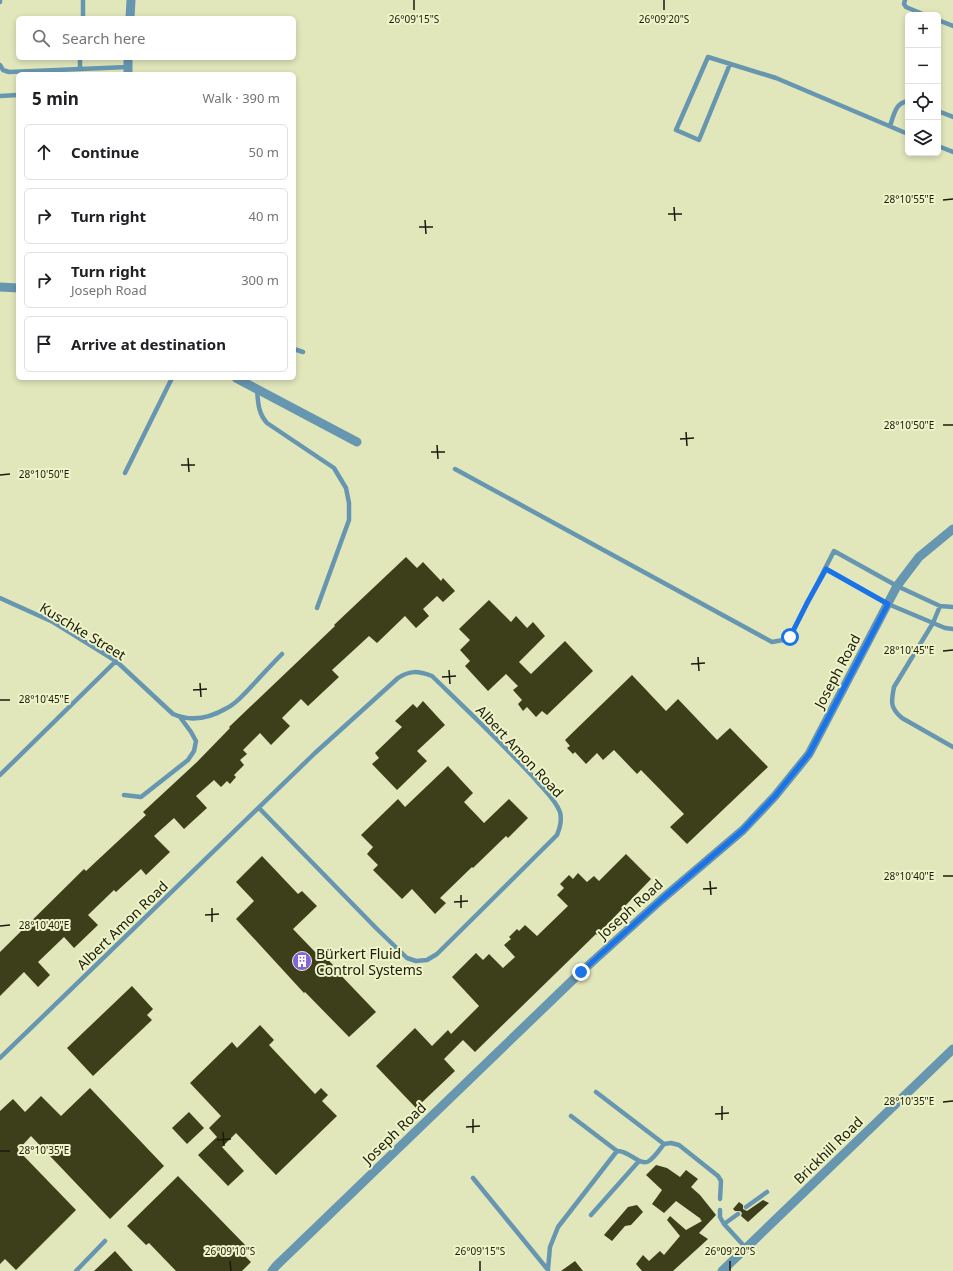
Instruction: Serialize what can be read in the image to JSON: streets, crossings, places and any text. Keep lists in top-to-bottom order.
{
  "streets": {
    "street": ["Joseph Road", "Brickhill Road"],
    "lane": ["Kuschke Street", "Albert Amon Road"]
  },
  "places": {
    "building": ["Bürkert Fluid Control Systems"]
  },
  "page": {
    "map_buttons": ["+", "−"],
    "search": "Search here",
    "heading": ["5 min", "Walk · 390 m"],
    "list": [
      ["Continue", "50 m"],
      ["Turn right", "40 m"],
      ["Turn right", "Joseph Road", "300 m"],
      "Arrive at destination"
    ]
  },
  "coordinates": [
    "26°09'15\"S",
    "26°09'20\"S",
    "28°10'55\"E",
    "28°10'50\"E",
    "28°10'45\"E",
    "28°10'40\"E",
    "28°10'35\"E",
    "26°09'10\"S"
  ]
}
